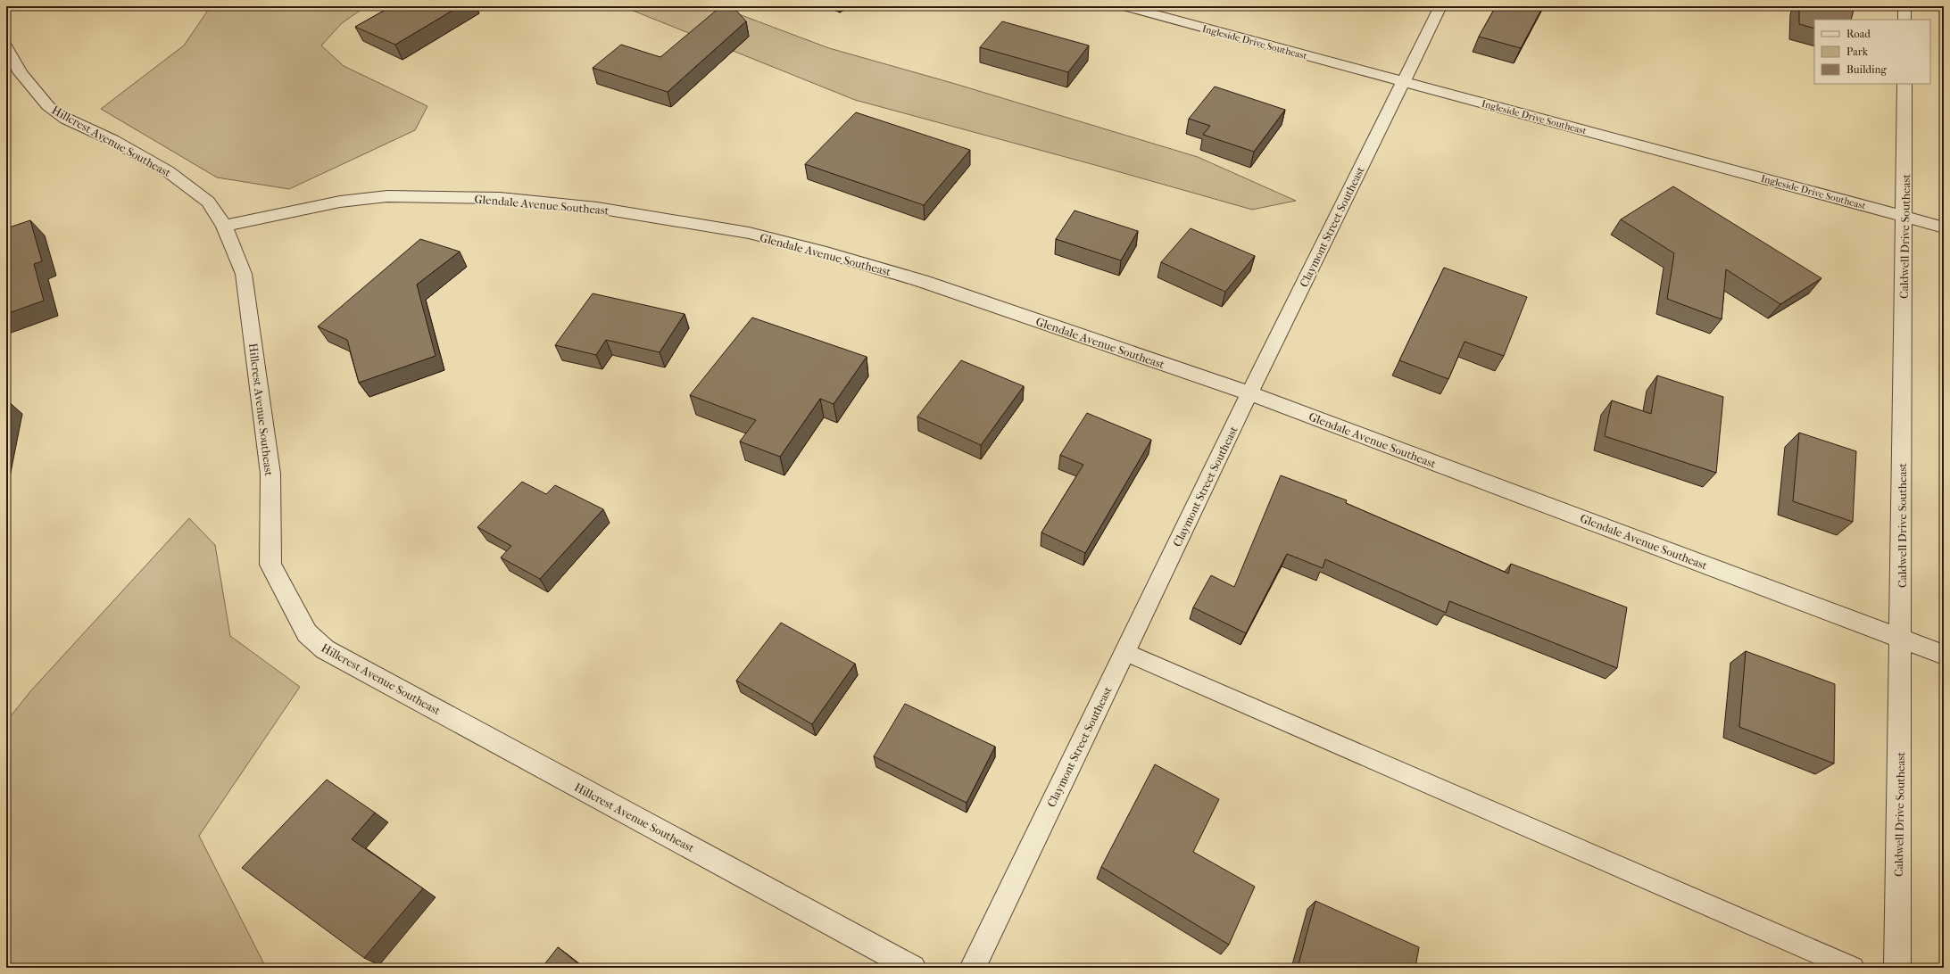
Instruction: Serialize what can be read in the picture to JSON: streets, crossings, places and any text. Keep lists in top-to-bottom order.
{
  "streets": {
    "street": [
      "Ingleside Drive Southeast",
      "Hillcrest Avenue Southeast",
      "Glendale Avenue Southeast",
      "Claymont Street Southeast",
      "Caldwell Drive Southeast"
    ]
  },
  "crossings": [
    ["Ingleside Drive Southeast", "Claymont Street Southeast"],
    ["Ingleside Drive Southeast", "Caldwell Drive Southeast"],
    ["Hillcrest Avenue Southeast", "Glendale Avenue Southeast"],
    ["Glendale Avenue Southeast", "Claymont Street Southeast"],
    ["Glendale Avenue Southeast", "Caldwell Drive Southeast"]
  ],
  "legend": ["Road", "Park", "Building"]
}
